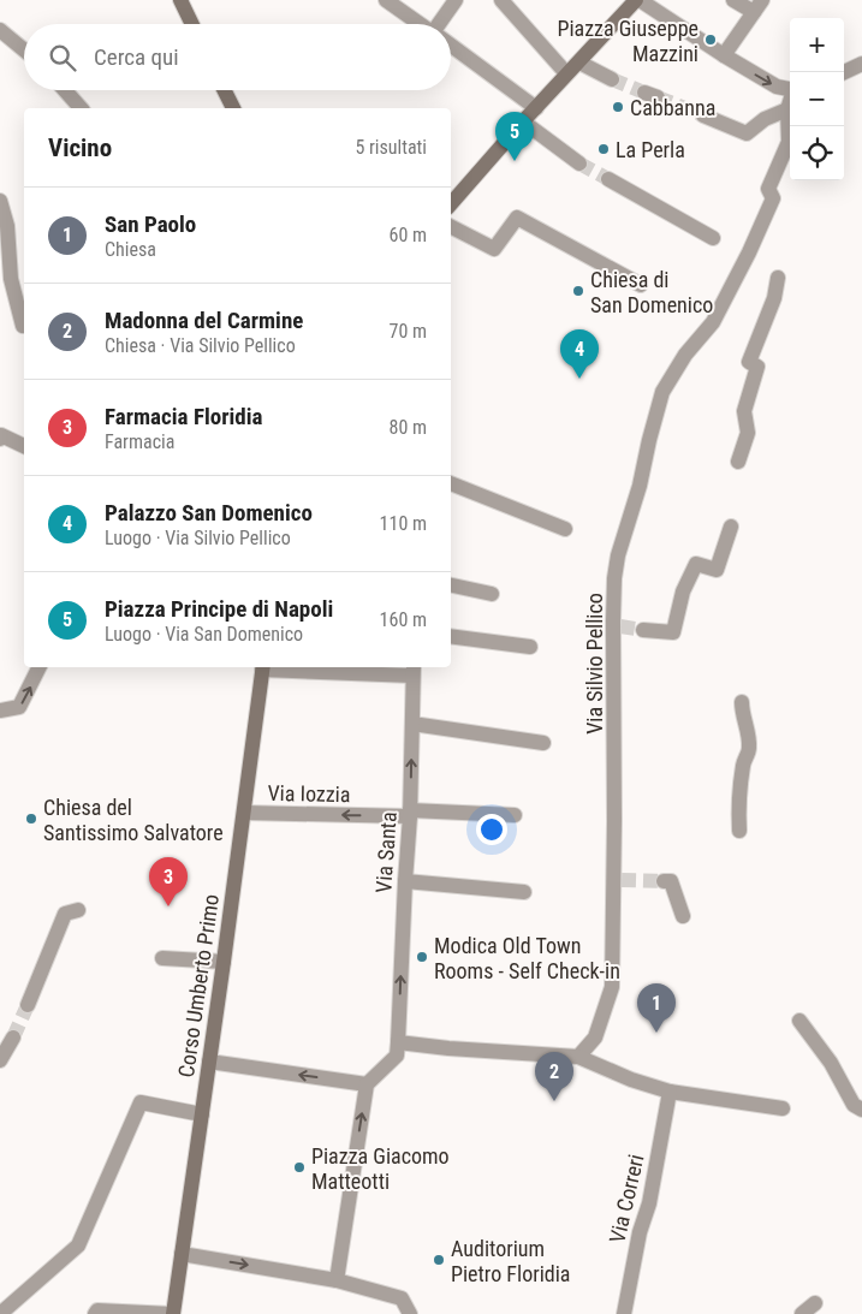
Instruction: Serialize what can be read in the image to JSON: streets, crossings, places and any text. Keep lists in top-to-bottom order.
{
  "streets": {
    "street": [
      "Via Silvio Pellico",
      "Via Iozzia",
      "Via Santa",
      "Corso Umberto Primo",
      "Via Correri"
    ]
  },
  "crossings": [
    ["Via Iozzia", "Via Santa"],
    ["Via Iozzia", "Corso Umberto Primo"]
  ],
  "one_way": ["Via Iozzia", "Via Santa"],
  "places": [
    "Piazza Giuseppe Mazzini",
    "Cabbanna",
    "La Perla",
    "Chiesa di San Domenico",
    "Chiesa del Santissimo Salvatore",
    "Modica Old Town Rooms - Self Check-in",
    "Piazza Giacomo Matteotti",
    "Auditorium Pietro Floridia"
  ],
  "page": {
    "map_buttons": ["+", "−"],
    "search": "Cerca qui",
    "heading": ["Vicino", "5 risultati"],
    "pins": [
      "5",
      "4",
      "3",
      "1",
      "2"
    ],
    "list": [
      {
        "mark": "1",
        "name": "San Paolo",
        "note": "Chiesa",
        "value": "60 m"
      },
      {
        "mark": "2",
        "name": "Madonna del Carmine",
        "note": "Chiesa · Via Silvio Pellico",
        "value": "70 m"
      },
      {
        "mark": "3",
        "name": "Farmacia Floridia",
        "note": "Farmacia",
        "value": "80 m"
      },
      {
        "mark": "4",
        "name": "Palazzo San Domenico",
        "note": "Luogo · Via Silvio Pellico",
        "value": "110 m"
      },
      {
        "mark": "5",
        "name": "Piazza Principe di Napoli",
        "note": "Luogo · Via San Domenico",
        "value": "160 m"
      }
    ]
  }
}
